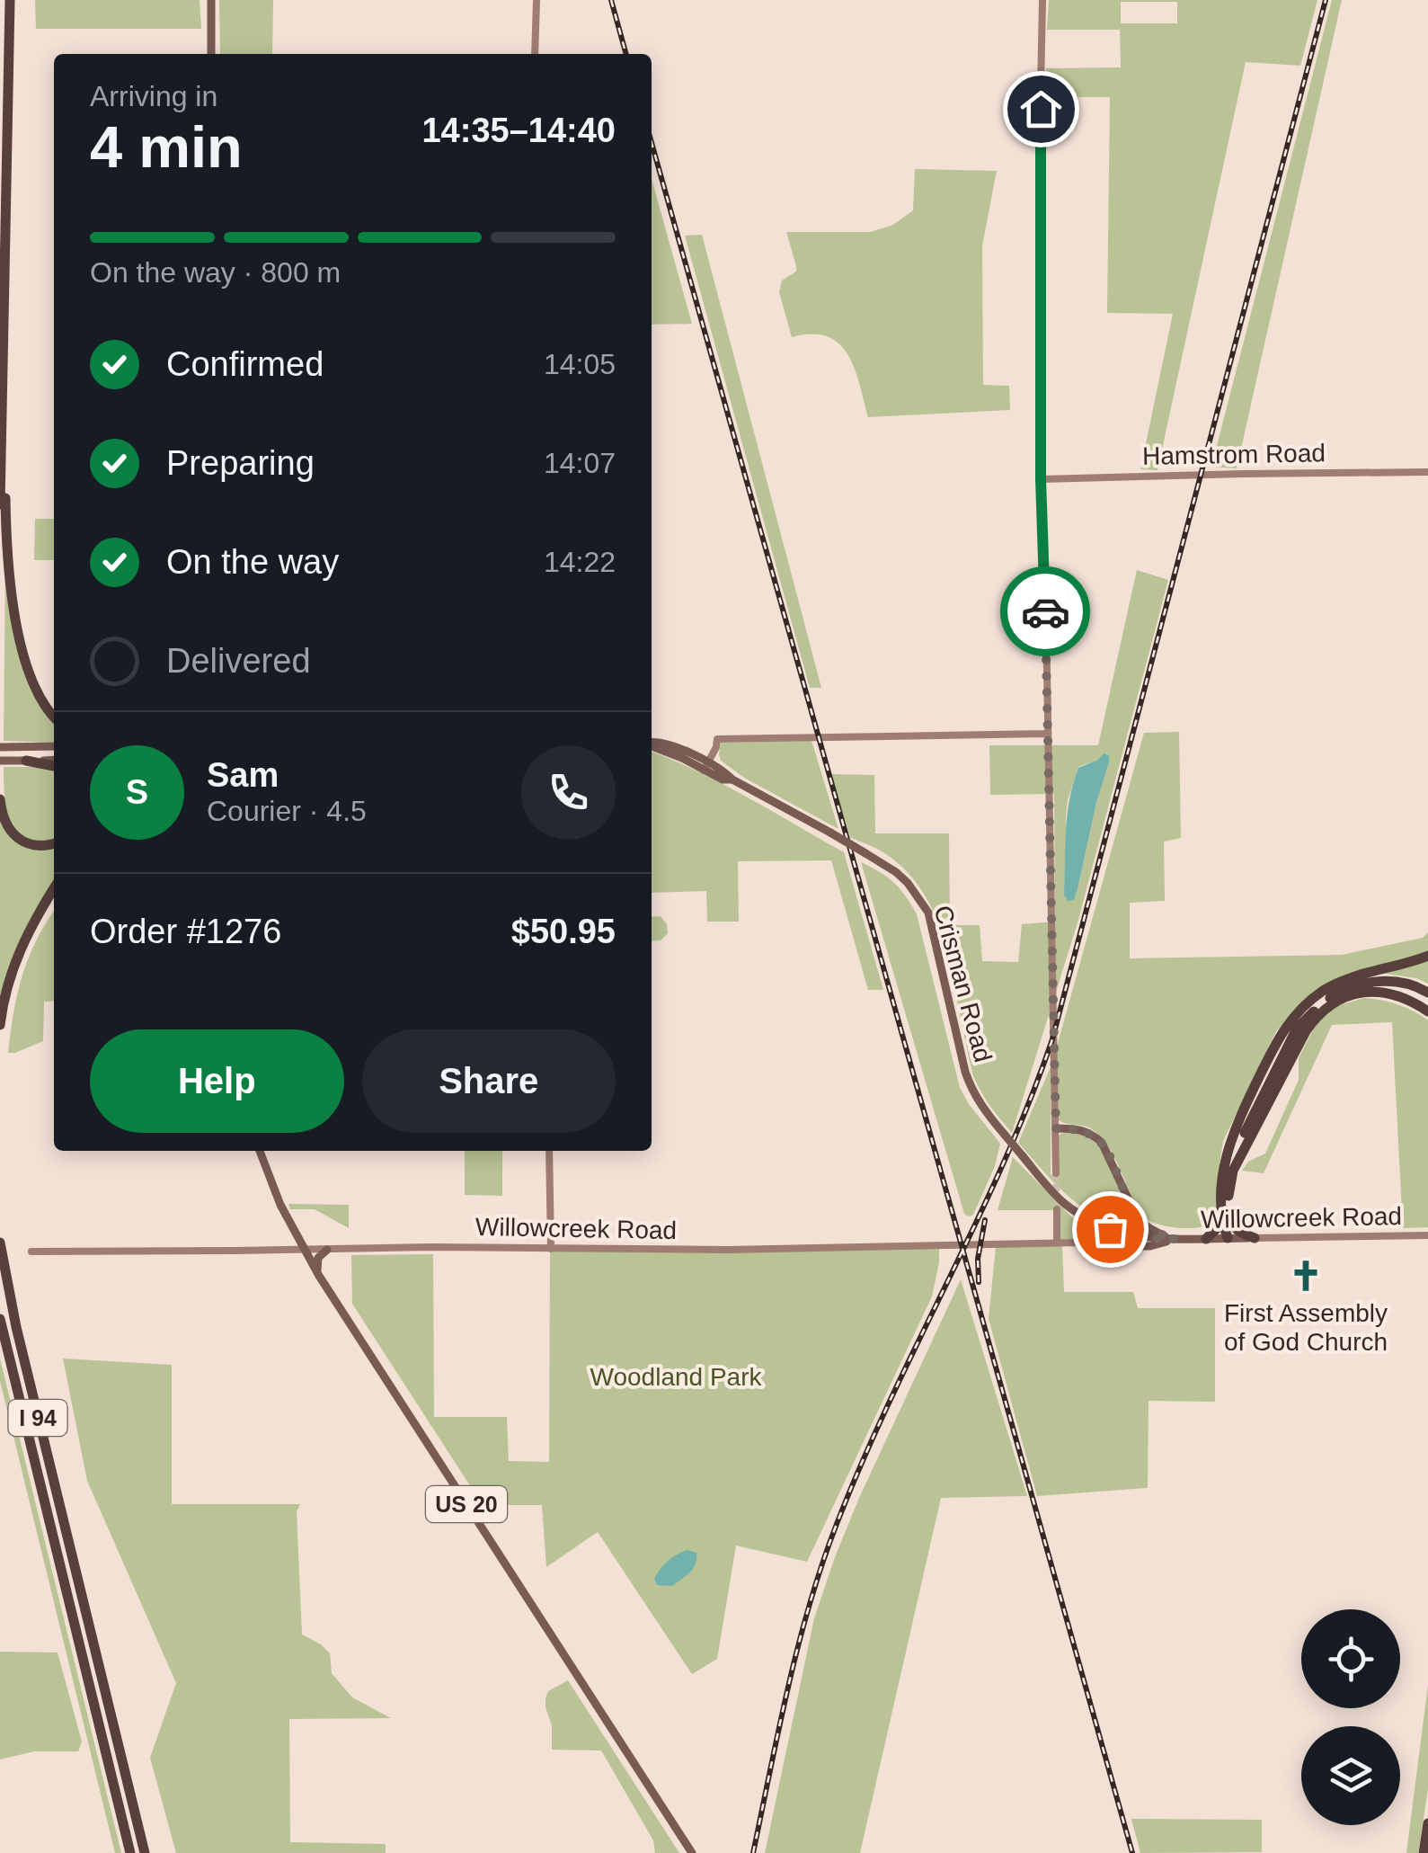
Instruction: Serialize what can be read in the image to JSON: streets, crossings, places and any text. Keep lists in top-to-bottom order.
{
  "streets": {
    "highway": ["I 94"],
    "main road": ["Crisman Road", "Willowcreek Road", "US 20"],
    "street": ["Hamstrom Road"]
  },
  "crossings": [
    ["Crisman Road", "Willowcreek Road"],
    ["Willowcreek Road", "US 20"]
  ],
  "parks": ["Woodland Park"],
  "places": {
    "church": ["First Assembly of God Church"]
  },
  "page": {
    "heading": ["4 min", "Arriving in", "14:35–14:40"],
    "panel": [
      "Sam",
      "Courier · 4.5",
      "Order #1276",
      "$50.95"
    ],
    "bar": "On the way · 800 m",
    "list": [
      ["Confirmed", "14:05"],
      ["Preparing", "14:07"],
      ["On the way", "14:22"],
      "Delivered"
    ],
    "round": "S",
    "buttons": ["Help", "Share"]
  }
}
